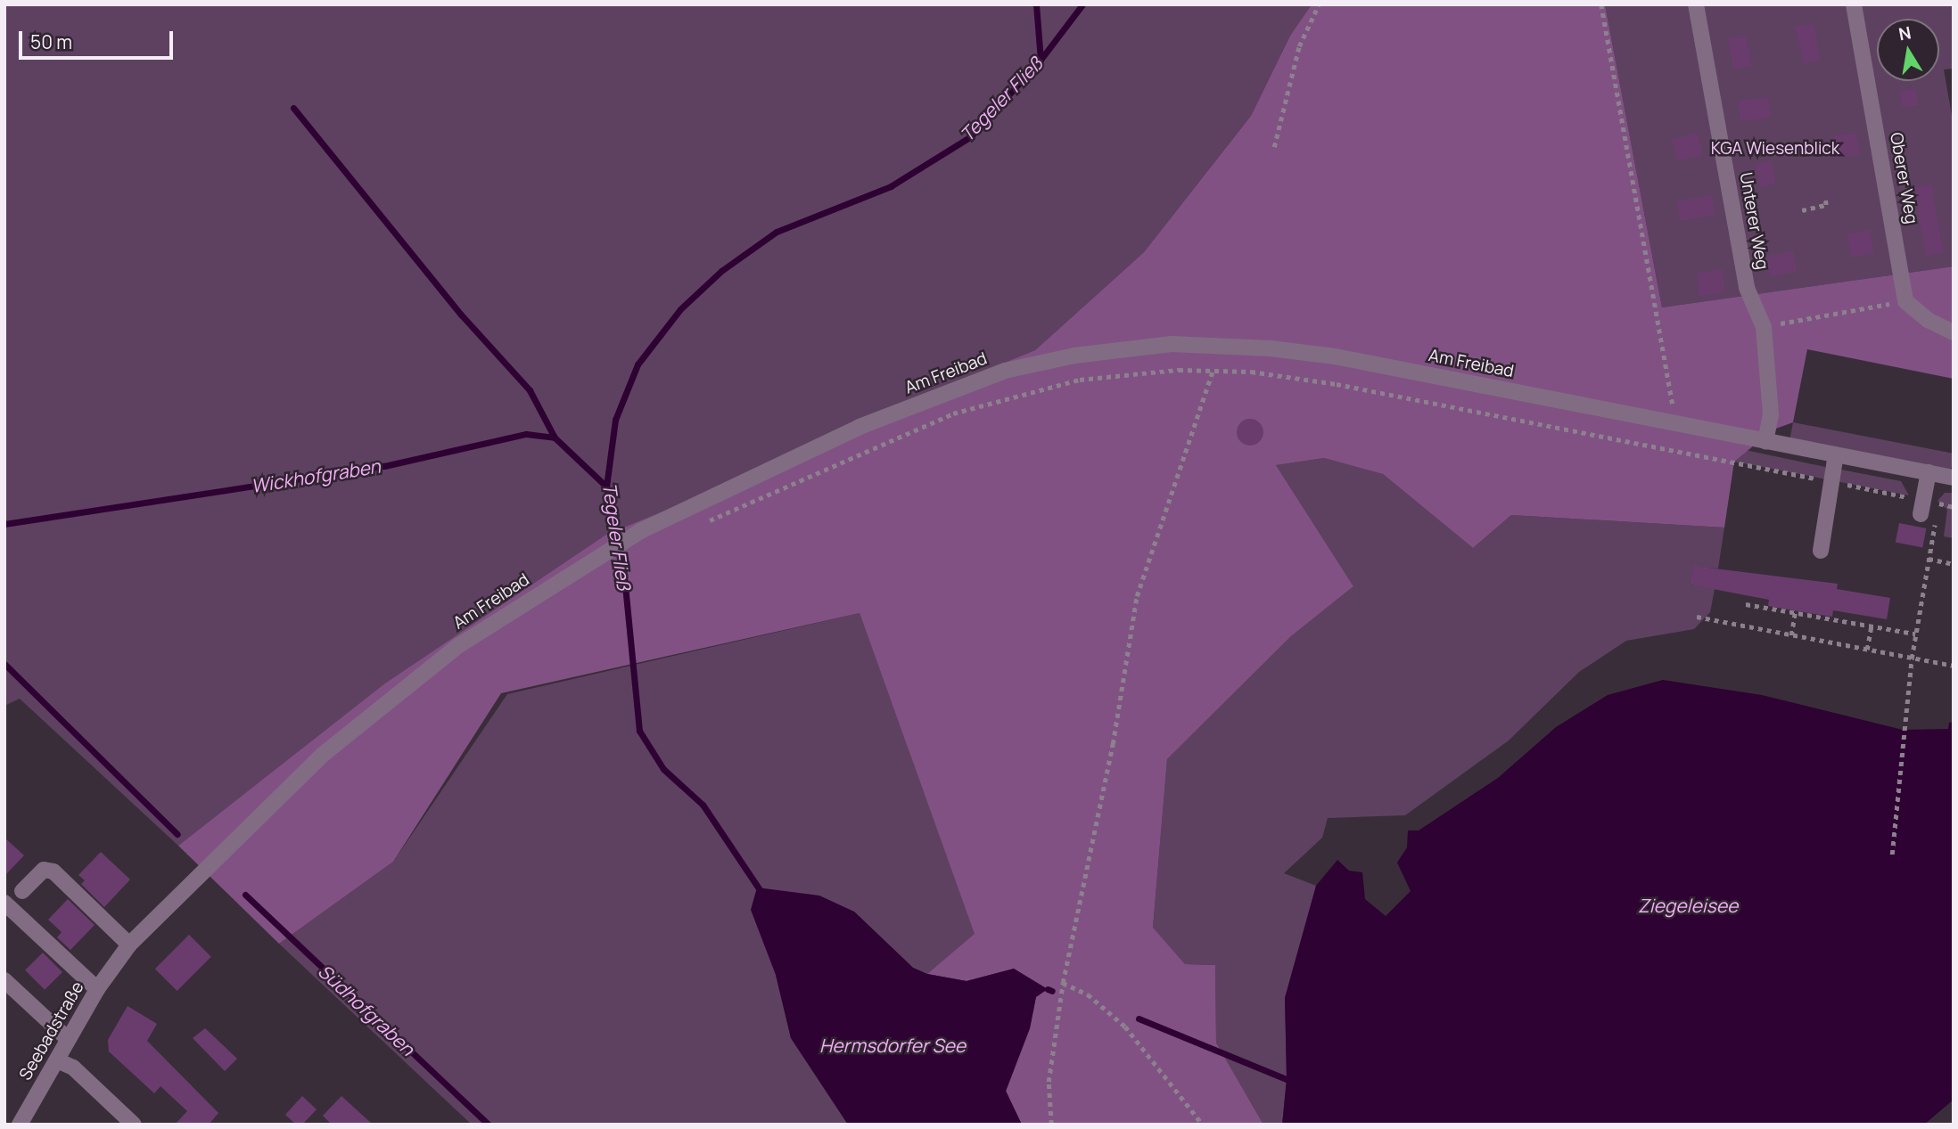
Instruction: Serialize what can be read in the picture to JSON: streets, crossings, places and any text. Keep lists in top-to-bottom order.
{
  "streets": {
    "street": [
      "Oberer Weg",
      "Unterer Weg",
      "Am Freibad",
      "Seebadstraße"
    ]
  },
  "crossings": [
    ["Unterer Weg", "Am Freibad"],
    ["Am Freibad", "Seebadstraße"]
  ],
  "water": [
    "Tegeler Fließ",
    "Wickhofgraben",
    "Ziegeleisee",
    "Südhofgraben",
    "Hermsdorfer See"
  ],
  "parks": ["KGA Wiesenblick"],
  "scale_bar": "50 m",
  "north": "top"
}
